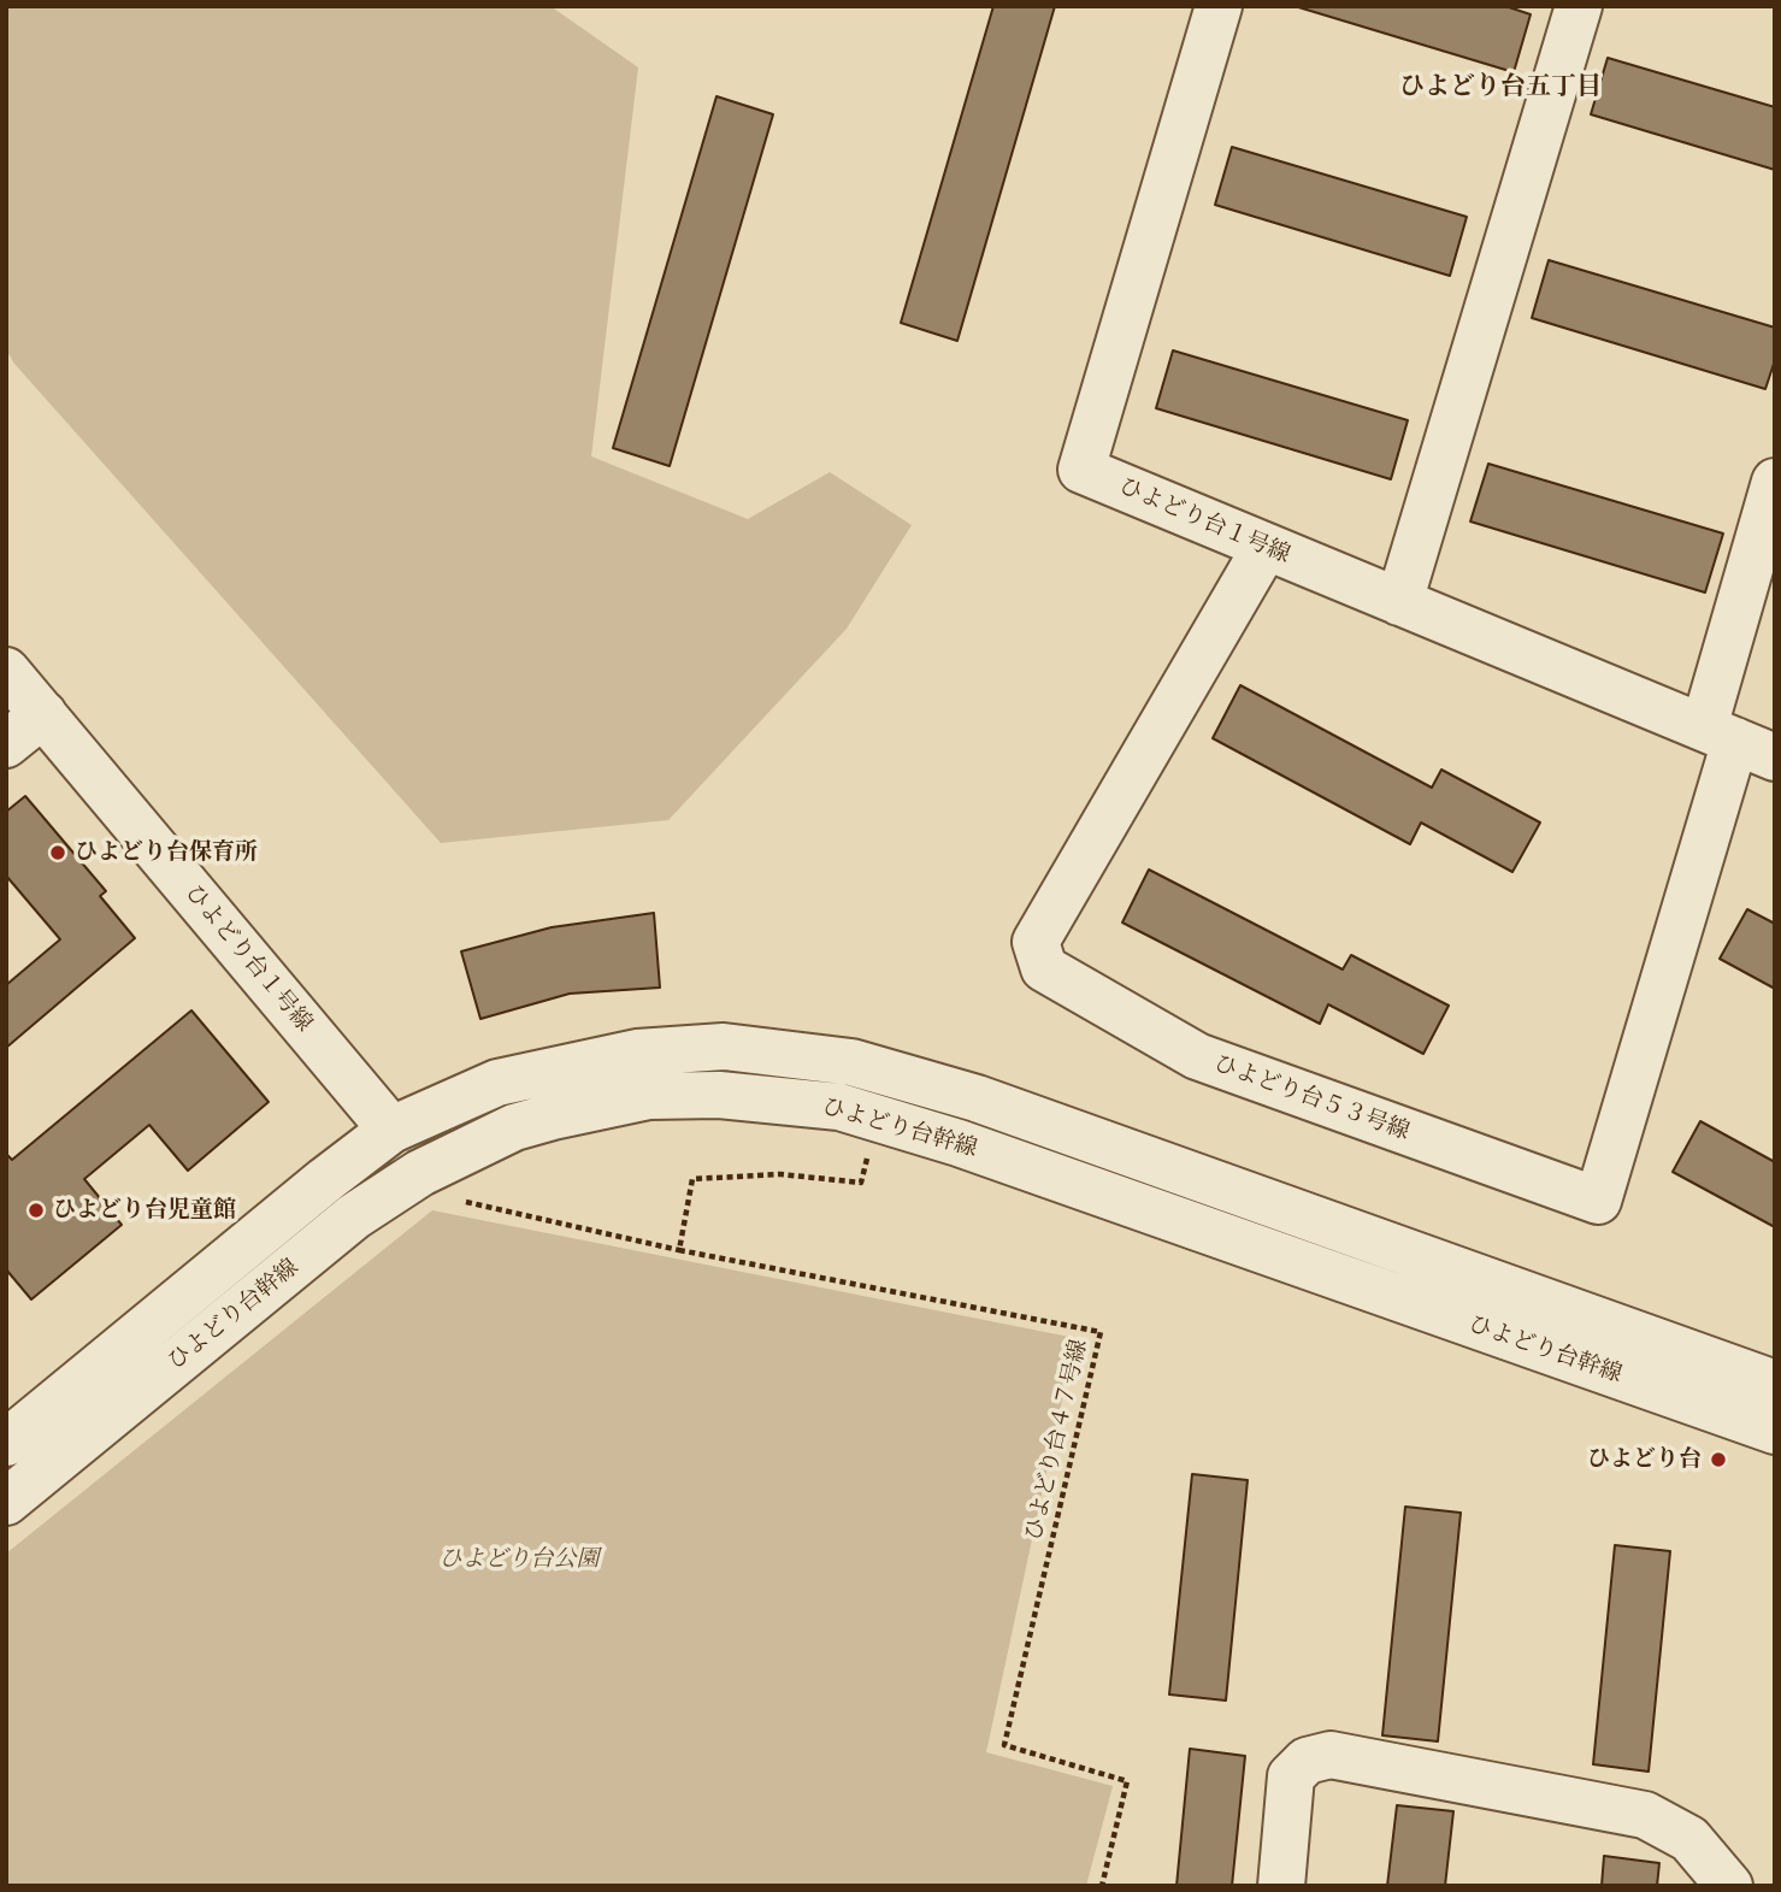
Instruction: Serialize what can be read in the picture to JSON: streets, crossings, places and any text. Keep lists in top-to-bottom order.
{
  "streets": {
    "street": ["ひよどり台１号線", "ひよどり台５３号線", "ひよどり台幹線"],
    "path": ["ひよどり台４７号線"]
  },
  "crossings": [
    ["ひよどり台１号線", "ひよどり台５３号線"],
    ["ひよどり台１号線", "ひよどり台幹線"]
  ],
  "districts": ["ひよどり台五丁目"],
  "parks": ["ひよどり台公園"],
  "places": ["ひよどり台保育所", "ひよどり台児童館", "ひよどり台"]
}
